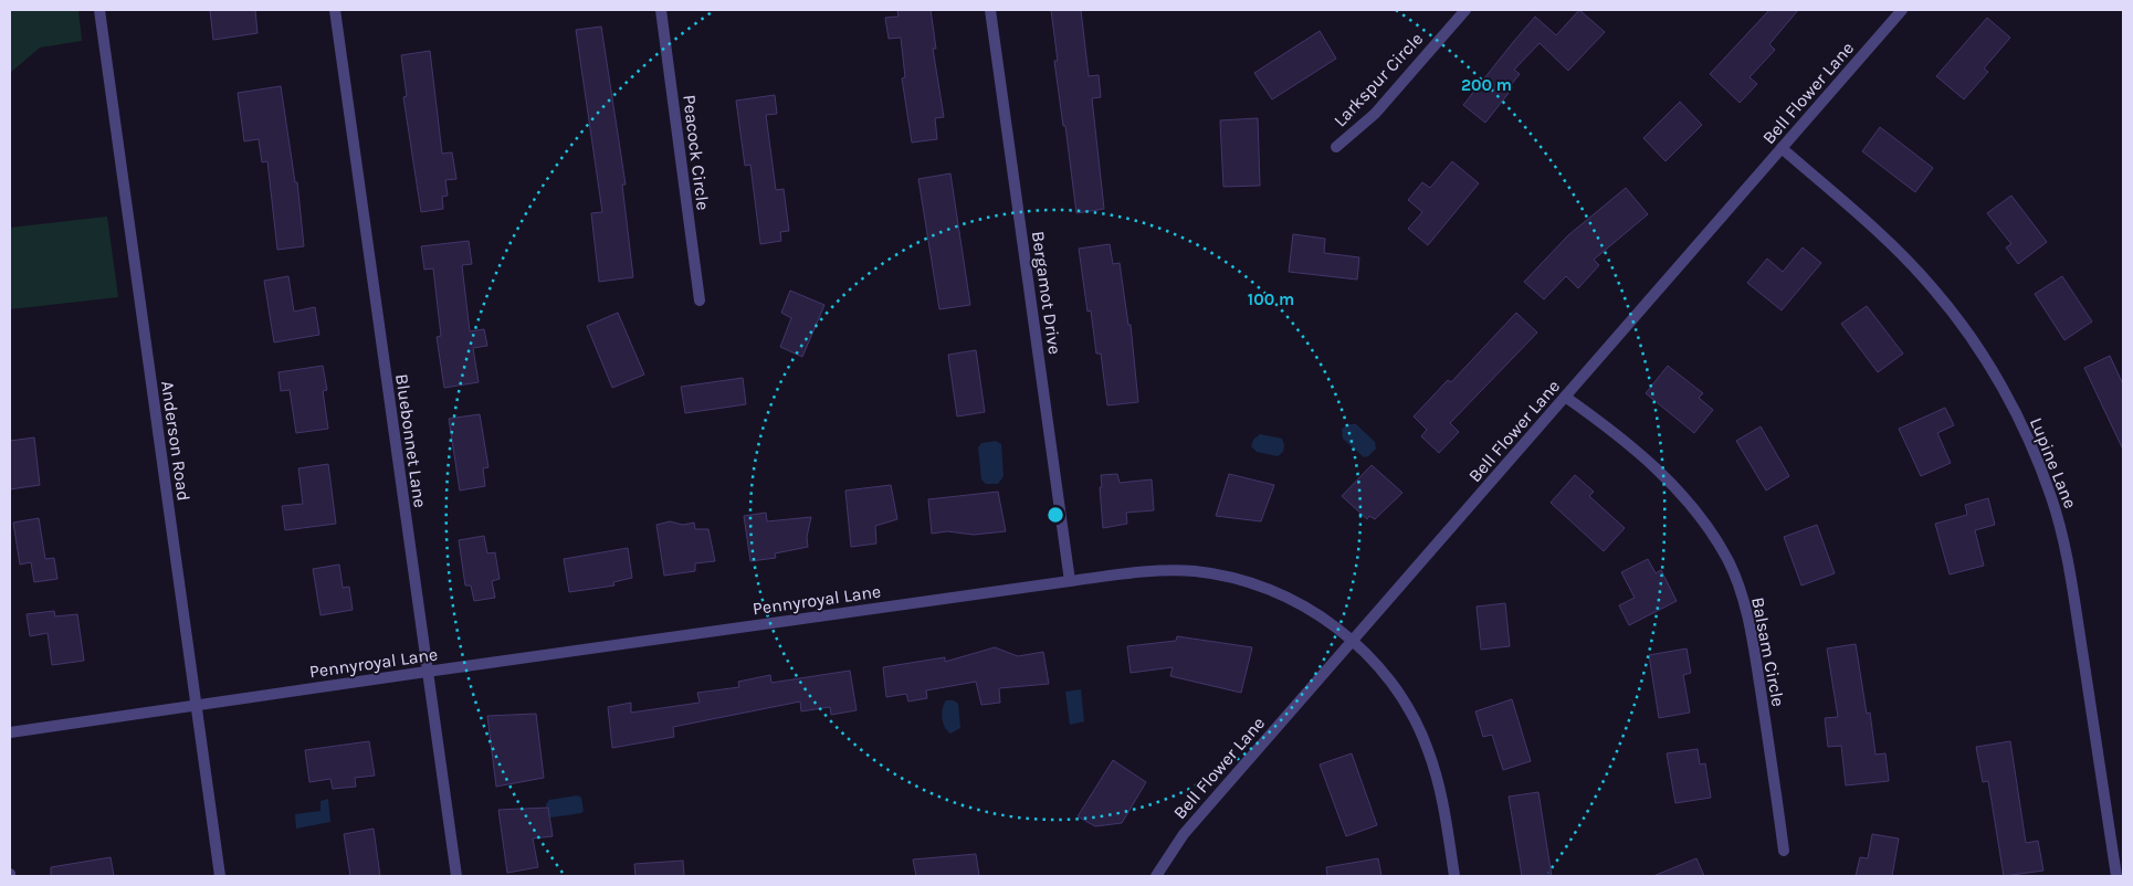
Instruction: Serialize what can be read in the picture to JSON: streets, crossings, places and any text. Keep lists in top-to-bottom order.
{
  "streets": {
    "street": [
      "Larkspur Circle",
      "Bell Flower Lane",
      "Peacock Circle",
      "Bergamot Drive",
      "Anderson Road",
      "Bluebonnet Lane",
      "Lupine Lane",
      "Pennyroyal Lane",
      "Balsam Circle"
    ]
  },
  "crossings": [
    ["Bell Flower Lane", "Lupine Lane"],
    ["Bell Flower Lane", "Pennyroyal Lane"],
    ["Bell Flower Lane", "Balsam Circle"],
    ["Bergamot Drive", "Pennyroyal Lane"],
    ["Anderson Road", "Pennyroyal Lane"],
    ["Bluebonnet Lane", "Pennyroyal Lane"]
  ],
  "rings": ["200 m", "100 m"]
}
